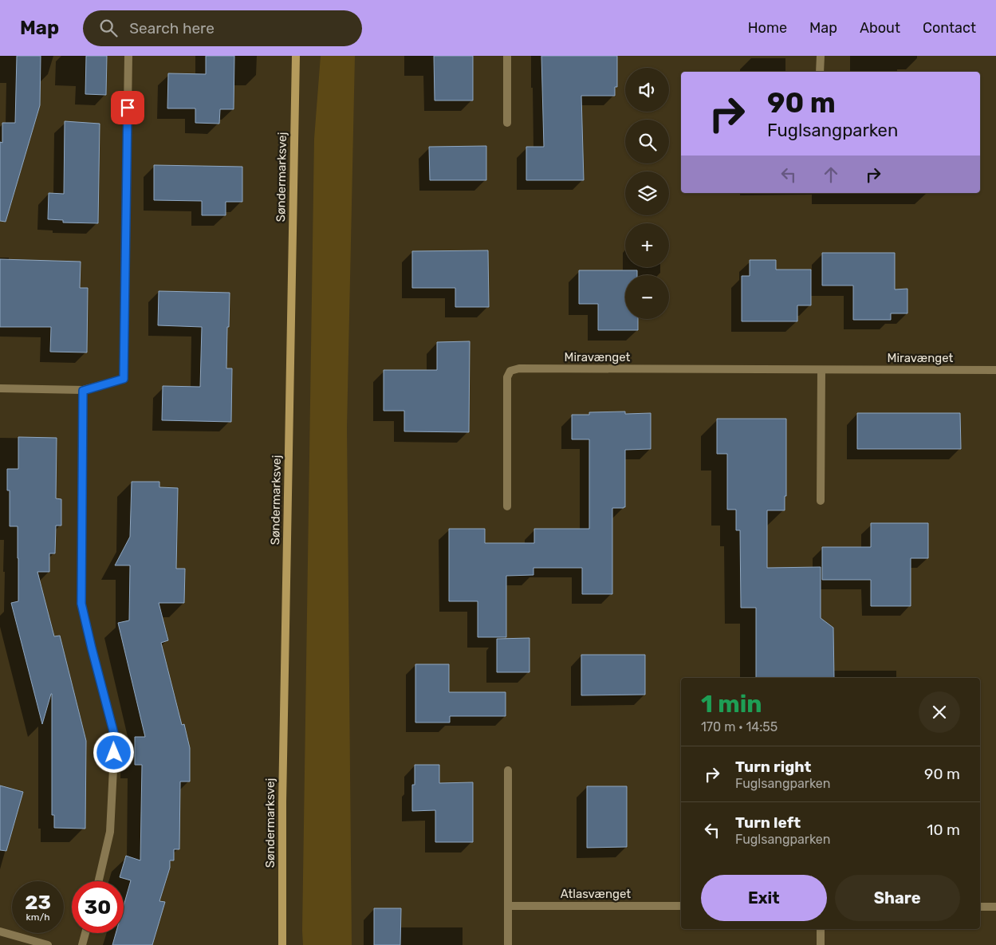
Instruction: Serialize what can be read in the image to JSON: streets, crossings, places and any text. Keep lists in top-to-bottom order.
{
  "streets": {
    "street": ["Søndermarksvej", "Miravænget", "Atlasvænget"]
  },
  "page": {
    "header": "Map",
    "search": "Search here",
    "nav": [
      "Home",
      "Map",
      "About",
      "Contact"
    ],
    "map_buttons": ["+", "−"],
    "turn": ["90 m", "Fuglsangparken"],
    "heading": ["1 min", "170 m · 14:55"],
    "list": [
      {
        "name": "Turn right",
        "note": "Fuglsangparken",
        "value": "90 m"
      },
      {
        "name": "Turn left",
        "note": "Fuglsangparken",
        "value": "10 m"
      }
    ],
    "buttons": ["Exit", "Share"],
    "speed": "23 km/h",
    "limit": "30"
  }
}
